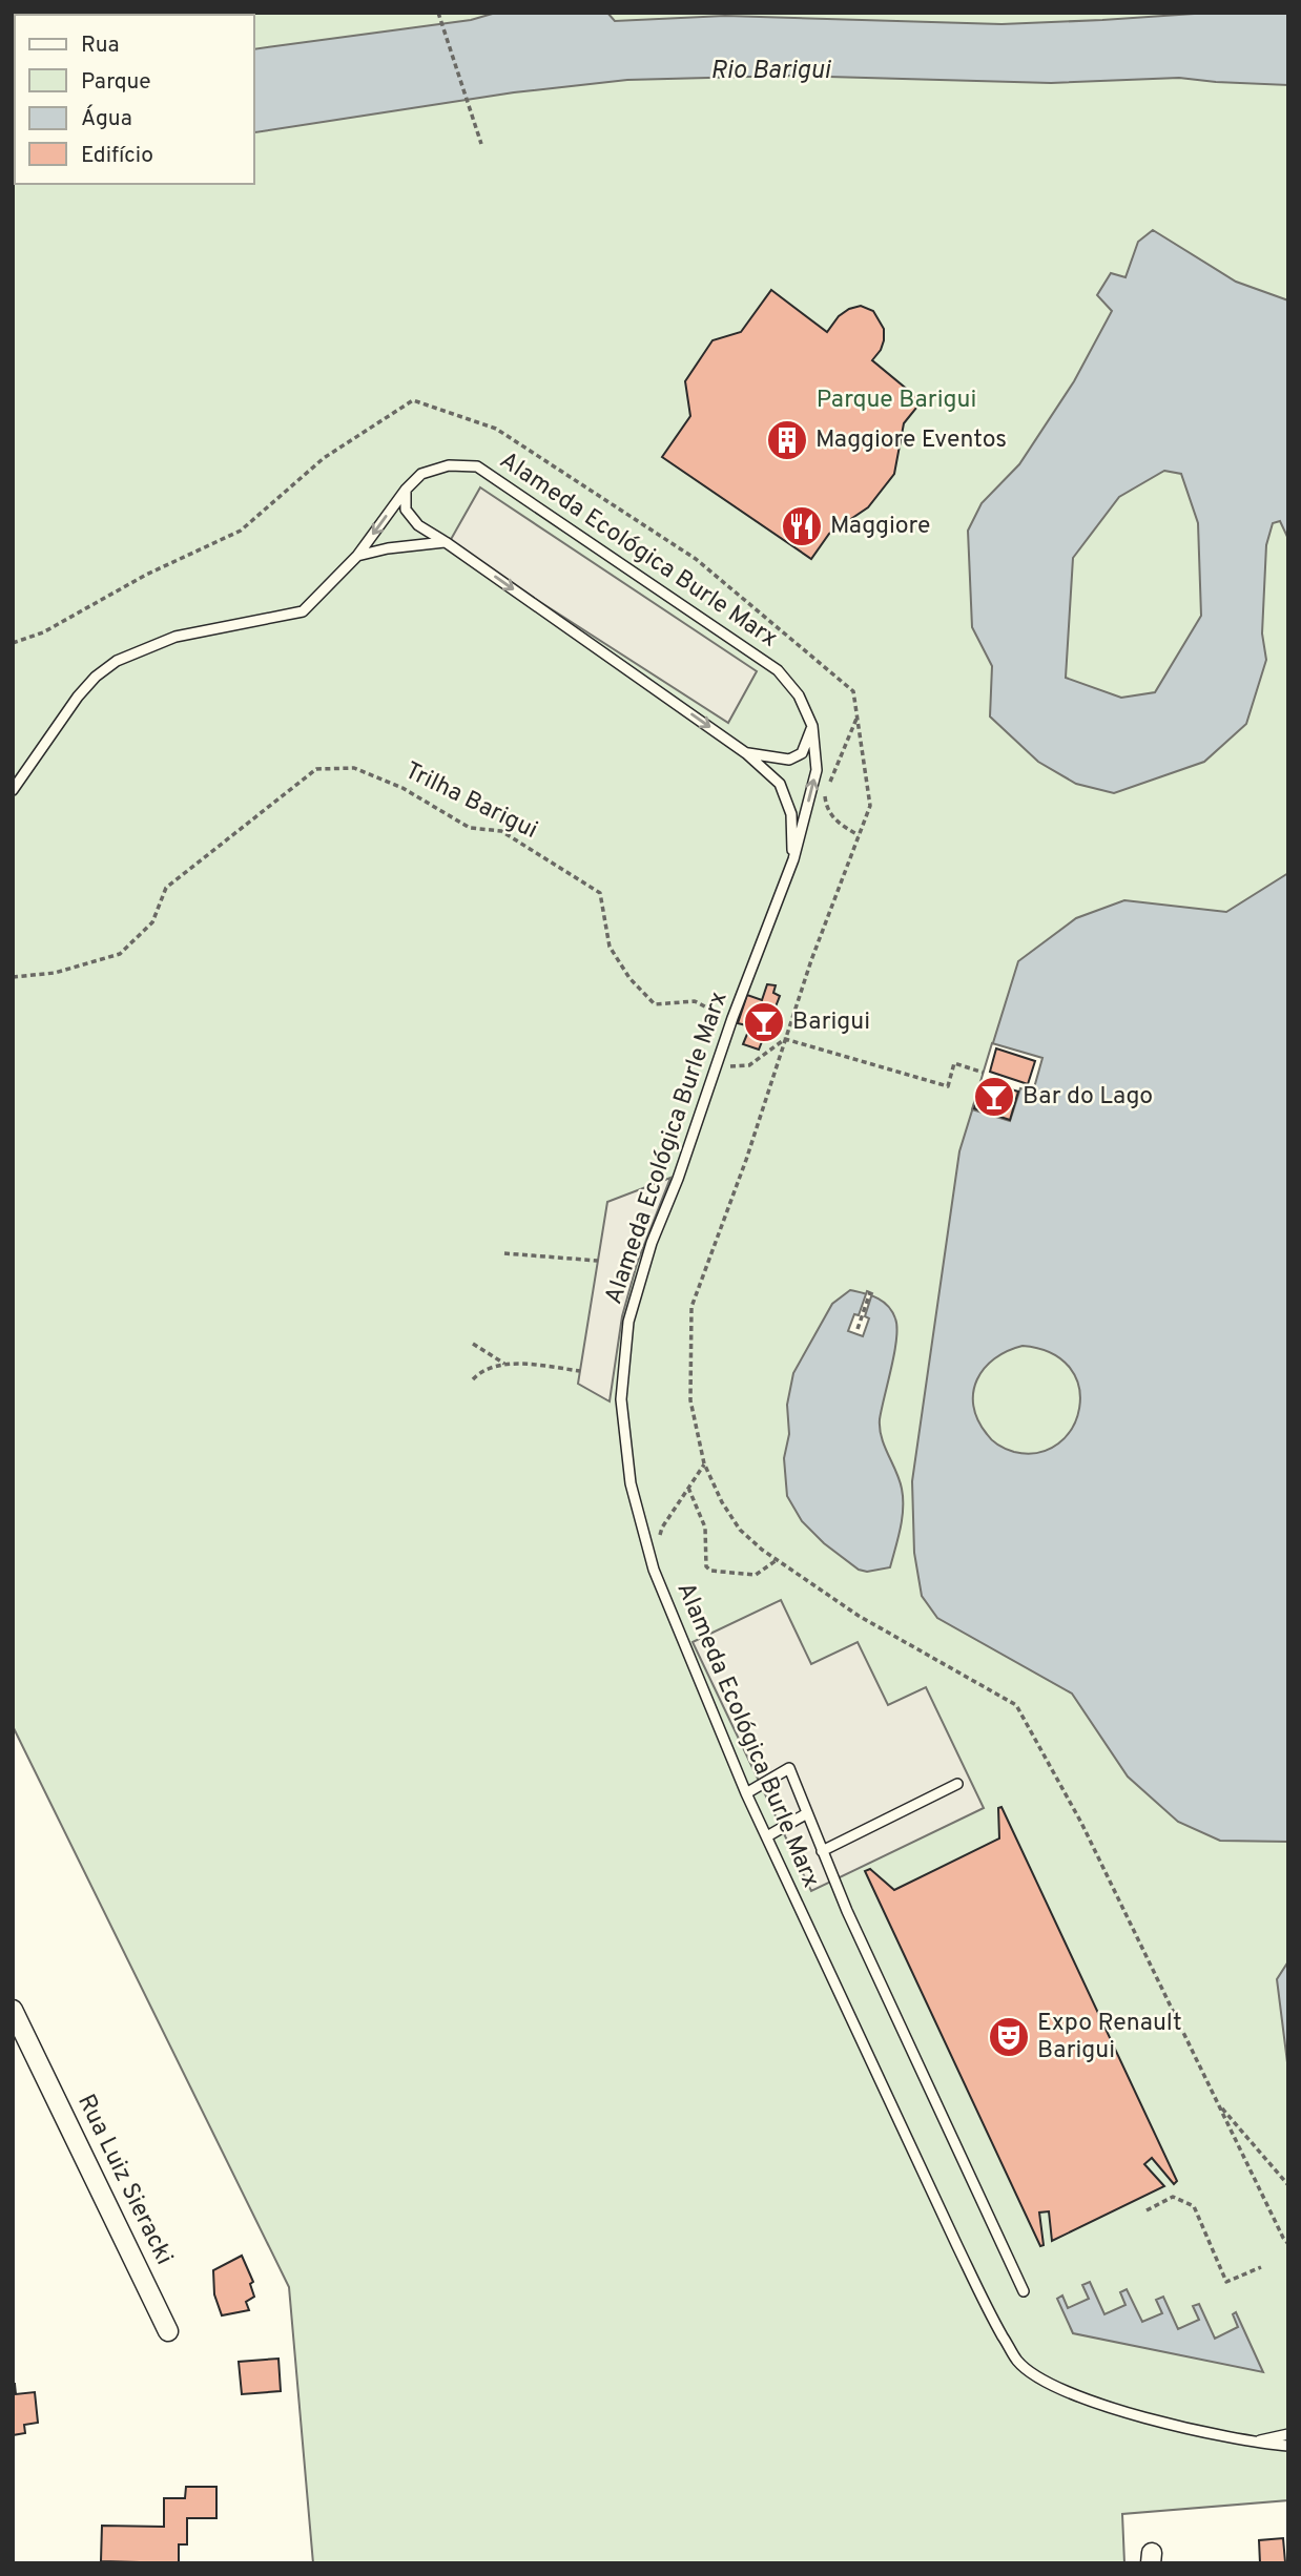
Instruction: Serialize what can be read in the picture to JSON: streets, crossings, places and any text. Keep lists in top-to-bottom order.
{
  "streets": {
    "street": ["Rua Luiz Sieracki"],
    "lane": ["Alameda Ecológica Burle Marx"],
    "path": ["Trilha Barigui"]
  },
  "crossings": [
    ["Alameda Ecológica Burle Marx", "Trilha Barigui"]
  ],
  "water": ["Rio Barigui"],
  "parks": ["Parque Barigui"],
  "places": {
    "building": ["Maggiore Eventos"],
    "restaurant": ["Maggiore"],
    "bar": ["Barigui", "Bar do Lago"],
    "theatre": ["Expo Renault Barigui"]
  },
  "legend": [
    "Rua",
    "Parque",
    "Água",
    "Edifício"
  ]
}
